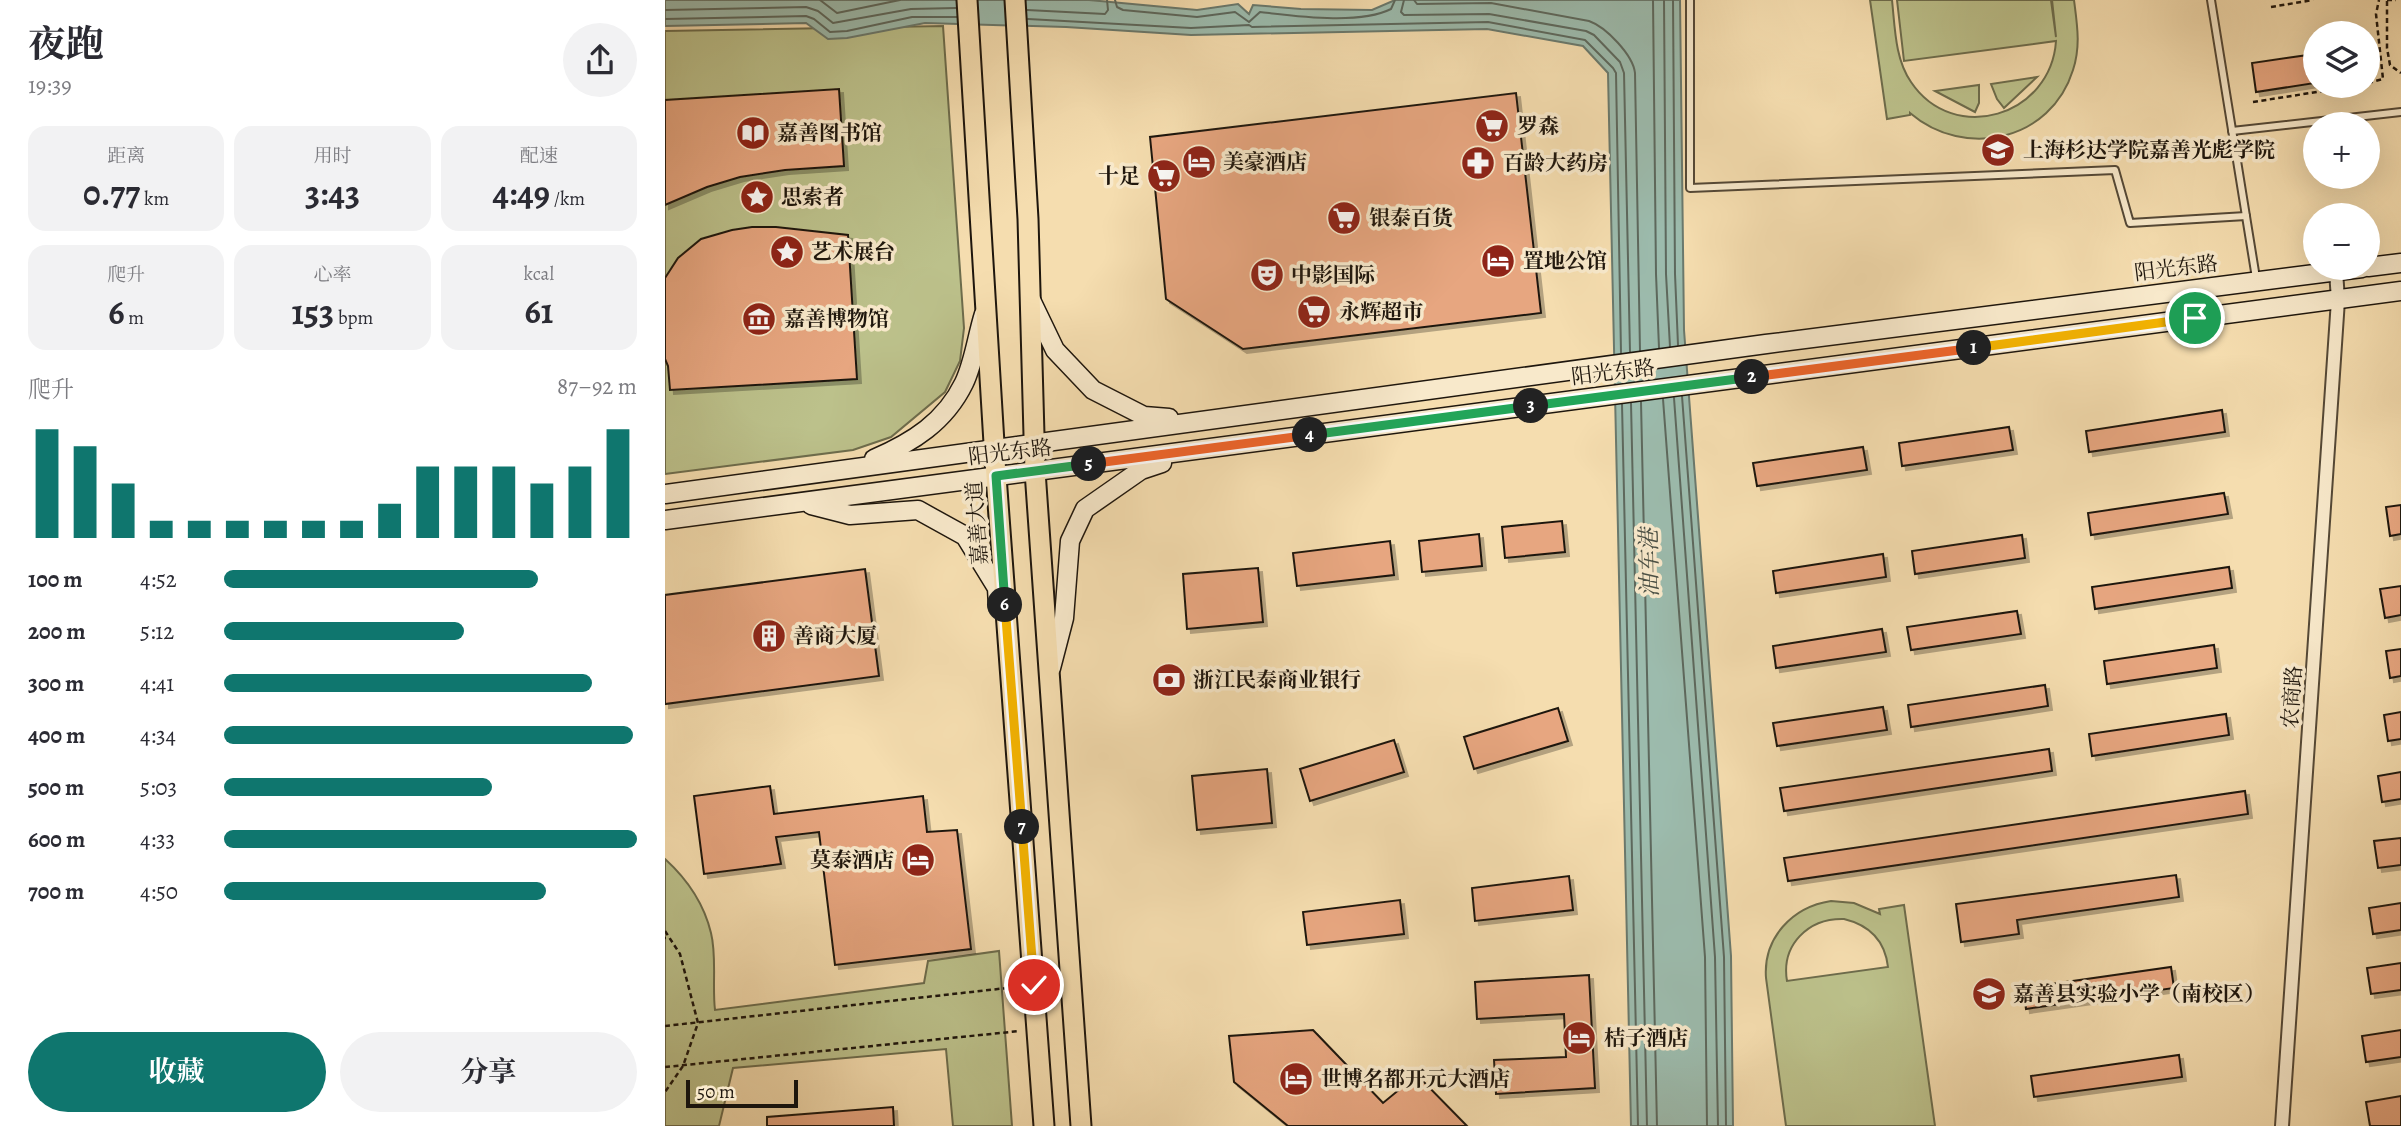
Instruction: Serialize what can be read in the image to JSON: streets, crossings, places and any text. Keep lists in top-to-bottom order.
{
  "streets": {
    "main road": ["阳光东路", "嘉善大道"],
    "street": ["农商路"]
  },
  "crossings": [
    ["阳光东路", "嘉善大道"],
    ["阳光东路", "农商路"]
  ],
  "water": ["油车港"],
  "places": {
    "supermarket": [
      "罗森",
      "十足",
      "银泰百货",
      "永辉超市"
    ],
    "library": ["嘉善图书馆"],
    "school or university": ["上海杉达学院嘉善光彪学院", "嘉善县实验小学（南校区）"],
    "hotel": [
      "美豪酒店",
      "置地公馆",
      "莫泰酒店",
      "桔子酒店",
      "世博名都开元大酒店"
    ],
    "pharmacy": ["百龄大药房"],
    "place": ["思索者", "艺术展台"],
    "theatre": ["中影国际"],
    "museum": ["嘉善博物馆"],
    "building": ["善商大厦"],
    "bank": ["浙江民泰商业银行"]
  },
  "scale_bar": "50 m",
  "page": {
    "heading": ["夜跑", "19:39"],
    "map_buttons": ["+", "−"],
    "stats": [
      ["距离", "0.77 km"],
      ["用时", "3:43"],
      ["配速", "4:49 /km"],
      ["爬升", "6 m"],
      ["心率", "153 bpm"],
      ["kcal", "61"]
    ],
    "pins": [
      "1",
      "2",
      "3",
      "4",
      "5",
      "6",
      "7"
    ],
    "chart": ["爬升", "87–92 m"],
    "list": [
      {
        "name": "100 m",
        "note": "4:52"
      },
      {
        "name": "200 m",
        "note": "5:12"
      },
      {
        "name": "300 m",
        "note": "4:41"
      },
      {
        "name": "400 m",
        "note": "4:34"
      },
      {
        "name": "500 m",
        "note": "5:03"
      },
      {
        "name": "600 m",
        "note": "4:33"
      },
      {
        "name": "700 m",
        "note": "4:50"
      }
    ],
    "buttons": ["收藏", "分享"],
    "scale": "50 m"
  }
}
